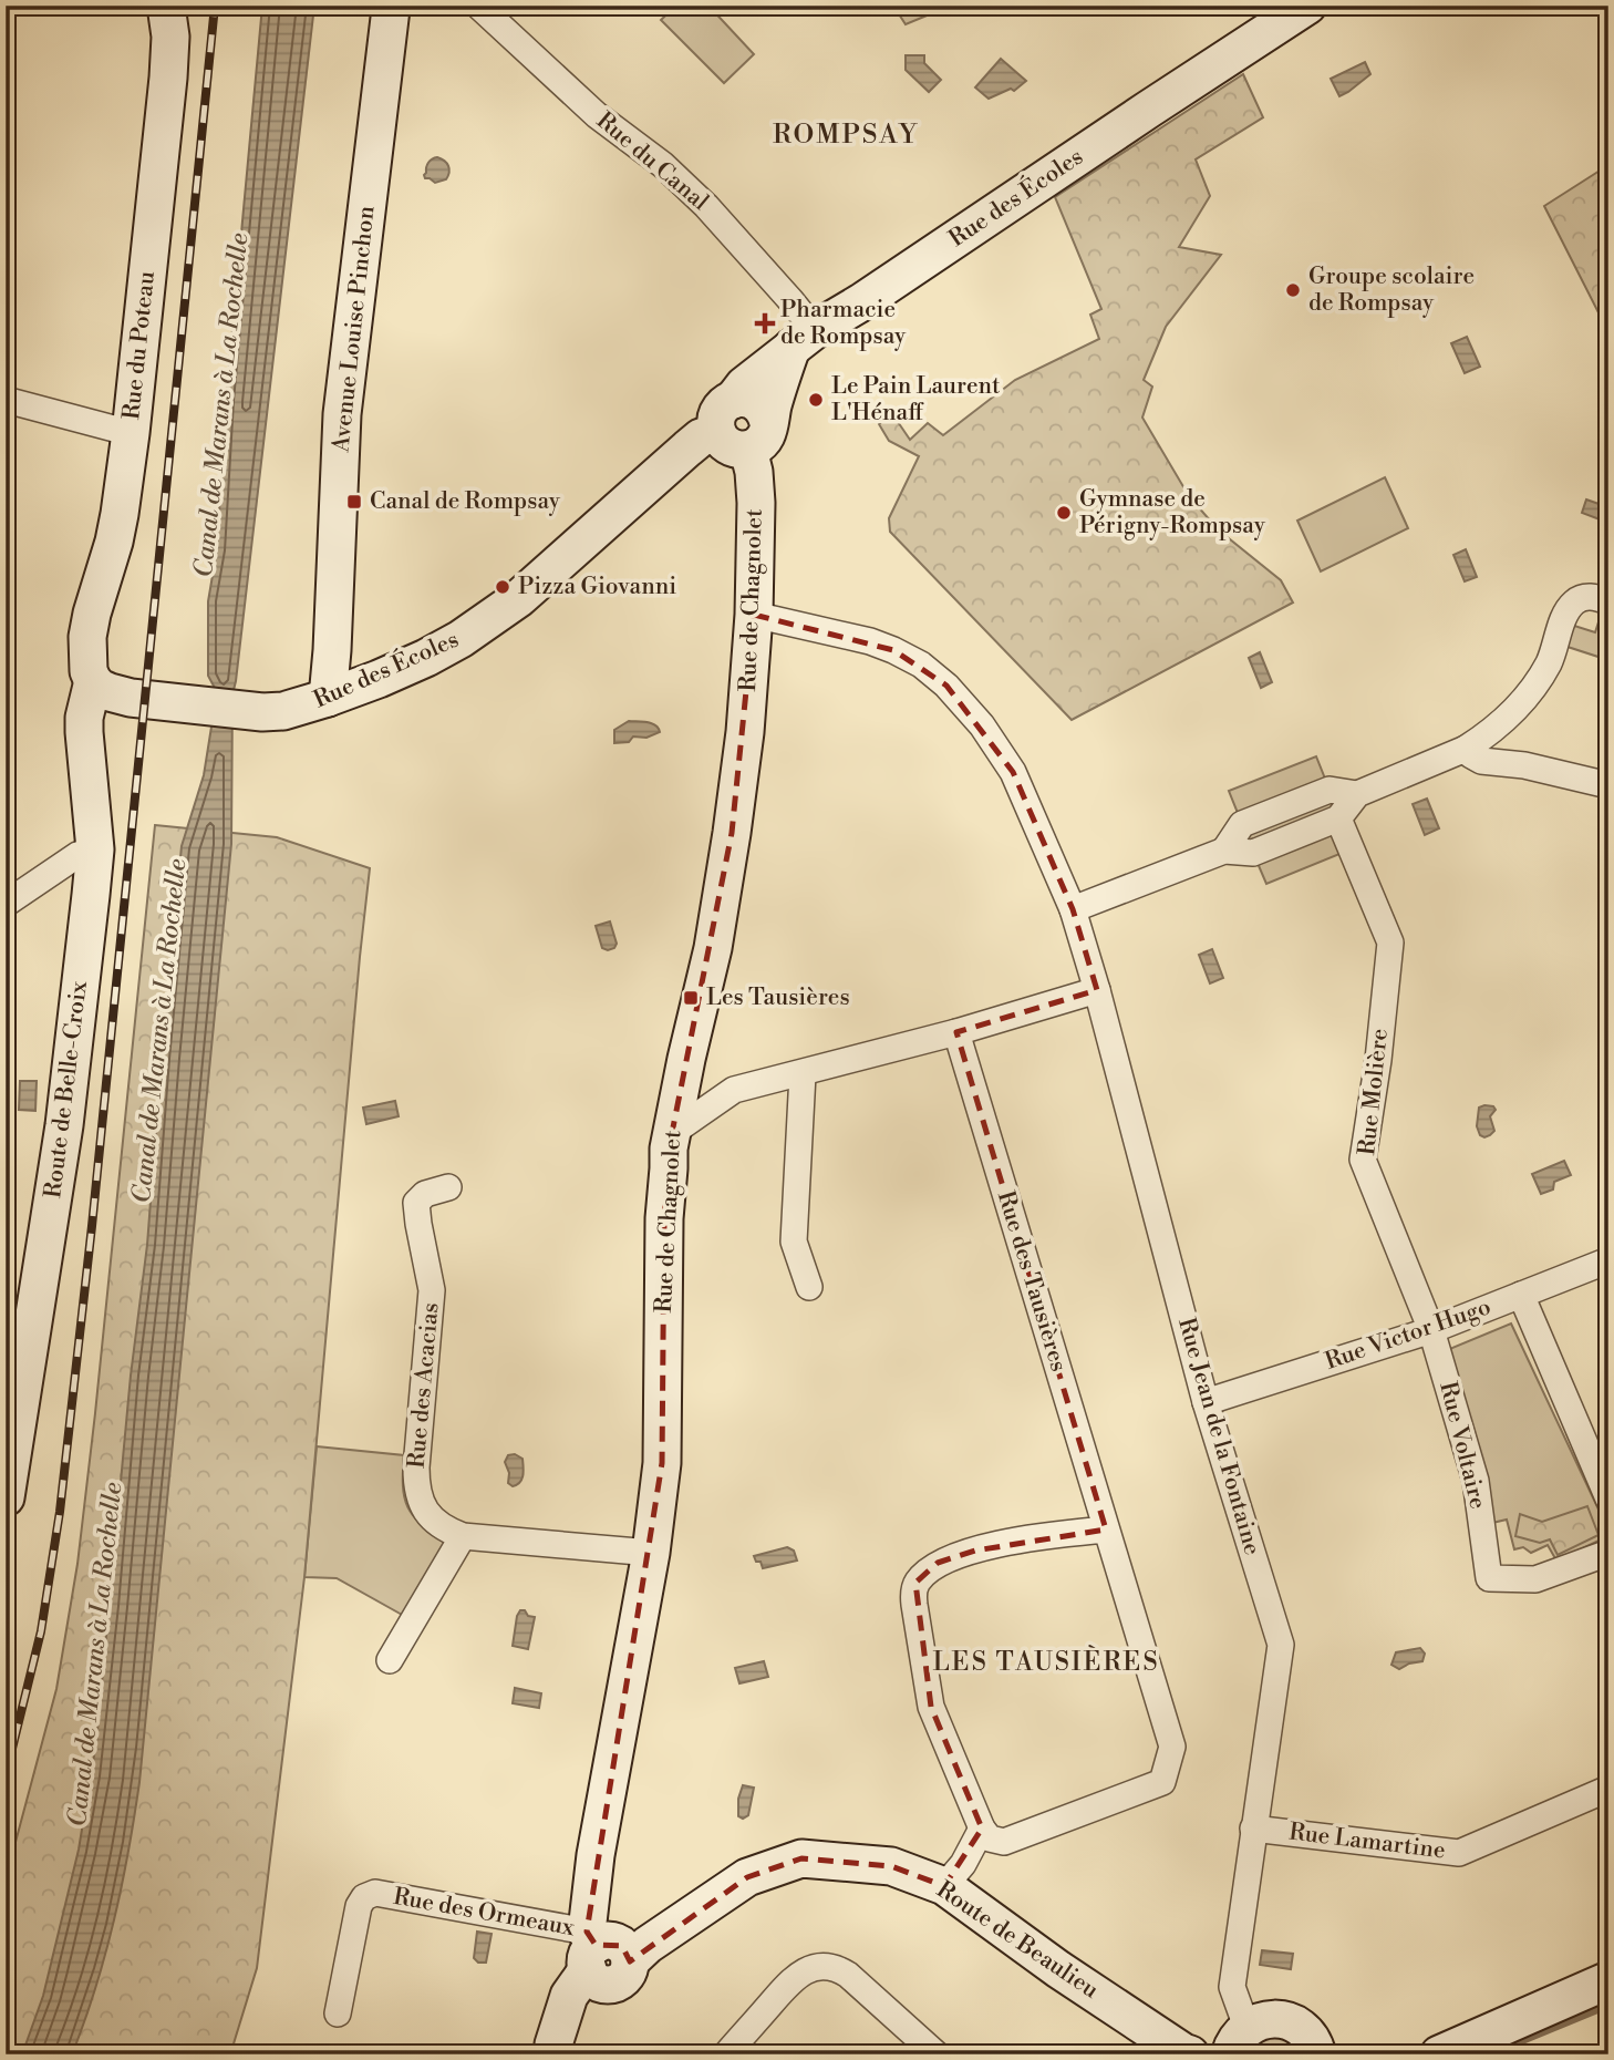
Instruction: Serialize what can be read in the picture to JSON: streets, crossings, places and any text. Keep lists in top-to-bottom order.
{
  "streets": {
    "street": [
      "Rue du Canal",
      "Rue des Écoles",
      "Avenue Louise Pinchon",
      "Rue du Poteau",
      "Rue de Chagnolet",
      "Route de Belle-Croix",
      "Rue Molière",
      "Rue des Tausières",
      "Rue Victor Hugo",
      "Rue des Acacias",
      "Rue Jean de la Fontaine",
      "Rue Voltaire",
      "Rue Lamartine",
      "Rue des Ormeaux",
      "Route de Beaulieu"
    ]
  },
  "crossings": [
    ["Rue du Canal", "Rue des Écoles"],
    ["Rue du Canal", "Rue de Chagnolet"],
    ["Rue des Écoles", "Avenue Louise Pinchon"],
    ["Rue des Écoles", "Rue du Poteau"],
    ["Rue des Écoles", "Rue de Chagnolet"],
    ["Rue des Écoles", "Route de Belle-Croix"],
    ["Rue du Poteau", "Route de Belle-Croix"],
    ["Rue de Chagnolet", "Rue des Acacias"],
    ["Rue de Chagnolet", "Rue Jean de la Fontaine"],
    ["Rue de Chagnolet", "Rue des Ormeaux"],
    ["Rue de Chagnolet", "Route de Beaulieu"],
    ["Rue Molière", "Rue Victor Hugo"],
    ["Rue Molière", "Rue Voltaire"],
    ["Rue Victor Hugo", "Rue Jean de la Fontaine"],
    ["Rue Victor Hugo", "Rue Voltaire"],
    ["Rue Jean de la Fontaine", "Rue Lamartine"],
    ["Rue des Ormeaux", "Route de Beaulieu"]
  ],
  "districts": ["ROMPSAY", "LES TAUSIÈRES"],
  "water": ["Canal de Marans à La Rochelle"],
  "places": {
    "other": [
      "Groupe scolaire de Rompsay",
      "Le Pain Laurent L'Hénaff",
      "Gymnase de Périgny-Rompsay",
      "Pizza Giovanni"
    ],
    "health": ["Pharmacie de Rompsay"],
    "transit": ["Canal de Rompsay", "Les Tausières"]
  }
}
